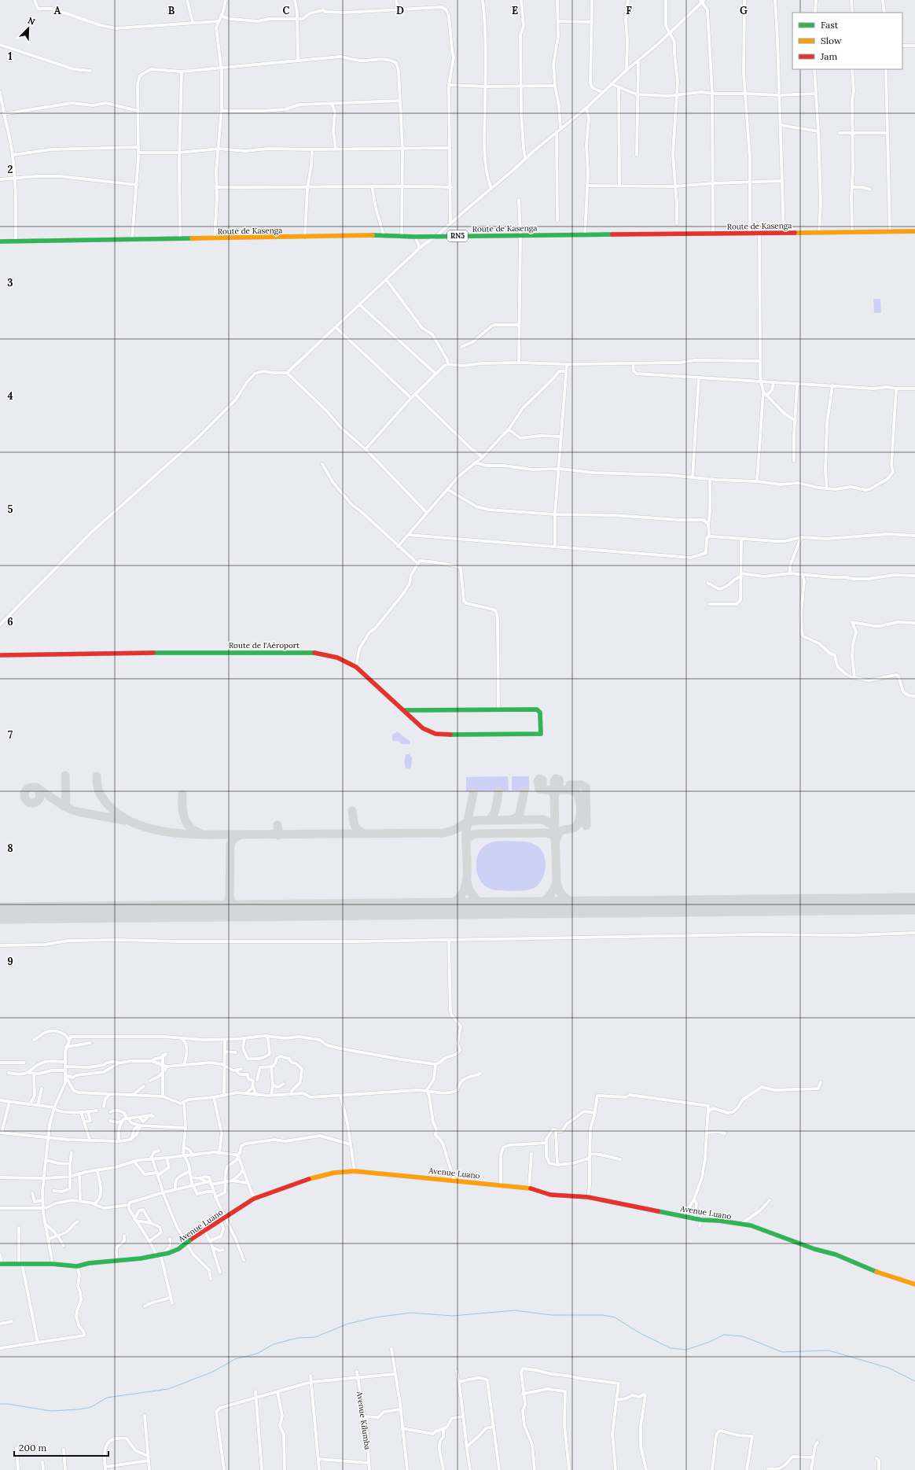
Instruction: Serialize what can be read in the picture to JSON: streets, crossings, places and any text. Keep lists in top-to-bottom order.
{
  "streets": {
    "main road": [
      "Route de Kasenga",
      "RN5",
      "Route de l'Aéroport",
      "Avenue Luano"
    ],
    "street": ["Avenue Kilumba"]
  },
  "legend": ["Fast", "Slow", "Jam"],
  "scale_bar": "200 m",
  "north": "top right",
  "grid": {
    "columns": [
      "A",
      "B",
      "C",
      "D",
      "E",
      "F",
      "G"
    ],
    "rows": [
      "1",
      "2",
      "3",
      "4",
      "5",
      "6",
      "7",
      "8",
      "9"
    ]
  }
}
